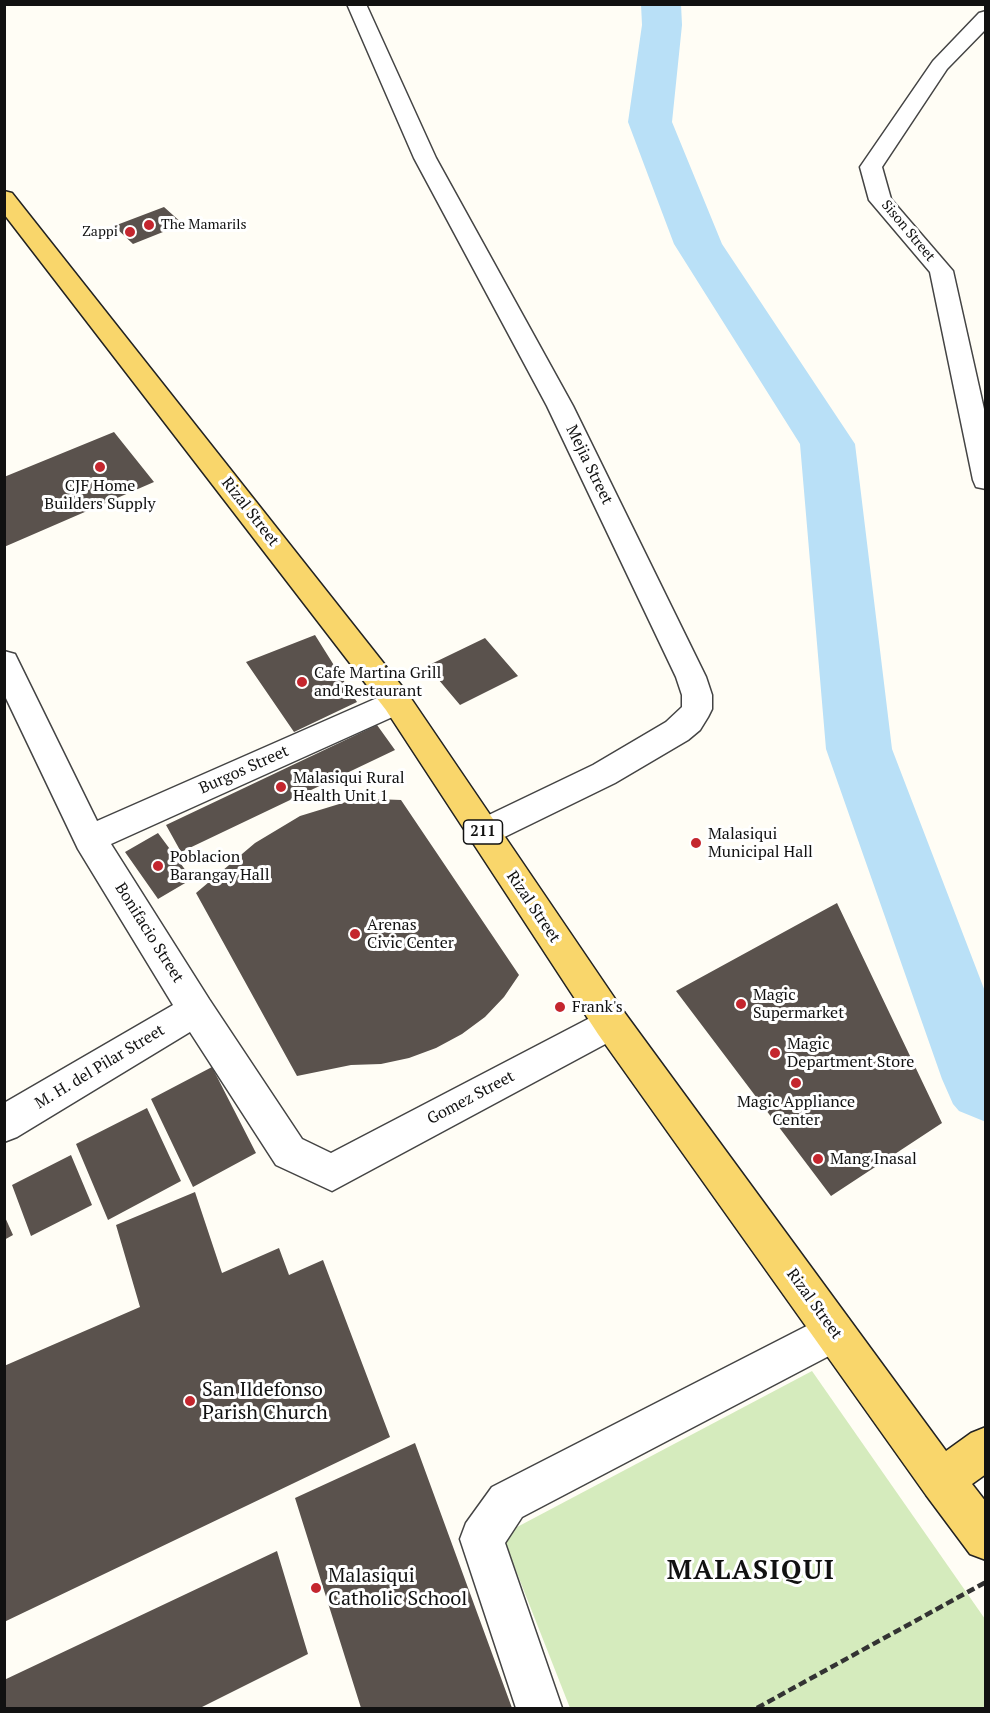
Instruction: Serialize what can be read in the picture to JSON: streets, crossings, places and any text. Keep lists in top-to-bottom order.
{
  "streets": {
    "main road": ["Rizal Street", "211"],
    "street": [
      "Sison Street",
      "Mejia Street",
      "Burgos Street",
      "Bonifacio Street",
      "M. H. del Pilar Street",
      "Gomez Street"
    ]
  },
  "crossings": [
    ["Mejia Street", "Rizal Street"],
    ["Rizal Street", "Burgos Street"],
    ["Rizal Street", "Gomez Street"],
    ["Burgos Street", "Bonifacio Street"],
    ["Bonifacio Street", "M. H. del Pilar Street"],
    ["Bonifacio Street", "Gomez Street"]
  ],
  "districts": ["MALASIQUI"],
  "places": [
    "The Mamarils",
    "Zappi",
    "CJF Home Builders Supply",
    "Cafe Martina Grill and Restaurant",
    "Malasiqui Rural Health Unit 1",
    "Malasiqui Municipal Hall",
    "Poblacion Barangay Hall",
    "Arenas Civic Center",
    "Magic Supermarket",
    "Frank's",
    "Magic Department Store",
    "Magic Appliance Center",
    "Mang Inasal",
    "San Ildefonso Parish Church",
    "Malasiqui Catholic School"
  ]
}
